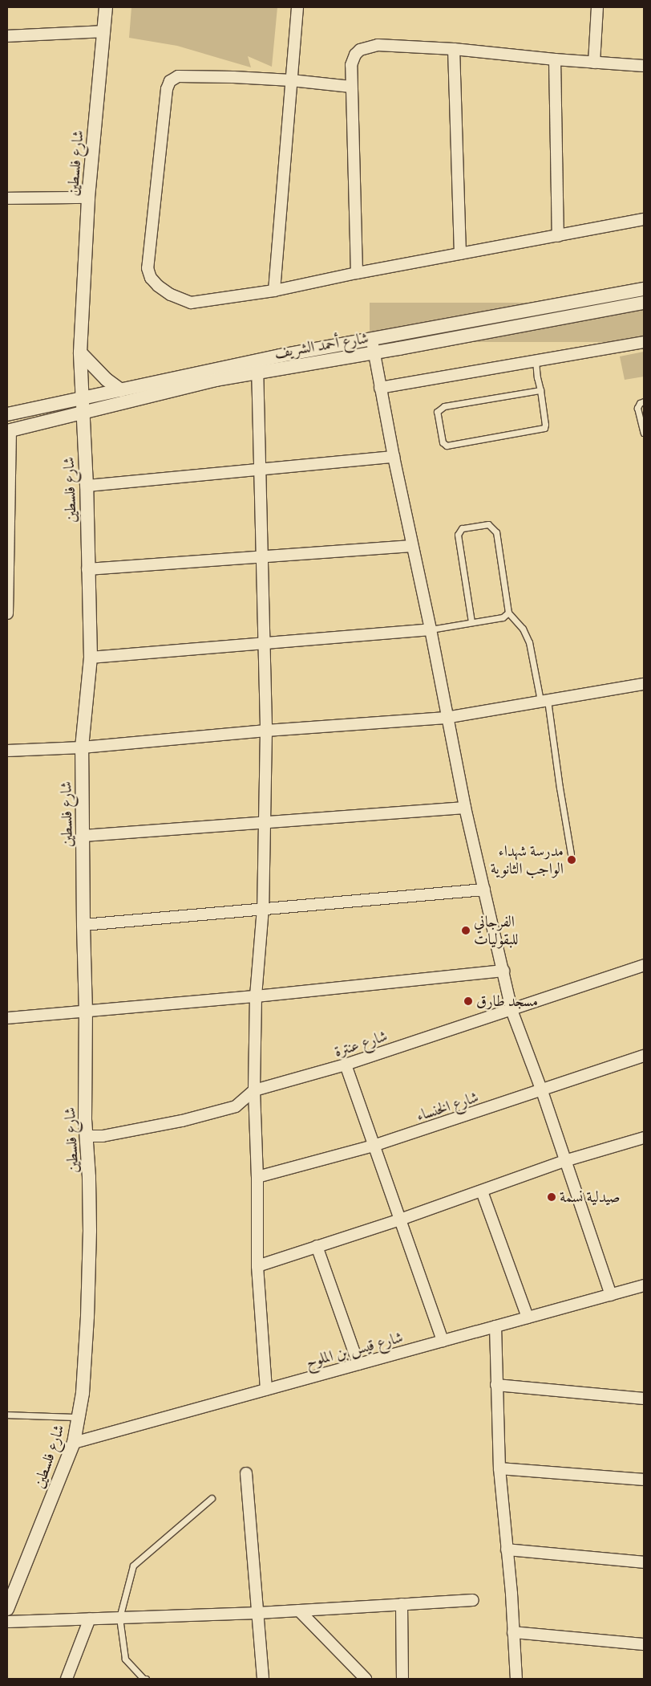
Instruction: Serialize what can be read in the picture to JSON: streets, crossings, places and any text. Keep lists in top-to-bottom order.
{
  "streets": {
    "street": [
      "شارع فلسطين",
      "شارع أحمد الشريف",
      "شارع عنترة",
      "شارع الخنساء",
      "شارع قيس بن الملوح"
    ]
  },
  "crossings": [
    ["شارع فلسطين", "شارع أحمد الشريف"],
    ["شارع فلسطين", "شارع عنترة"],
    ["شارع فلسطين", "شارع قيس بن الملوح"]
  ],
  "places": [
    "مدرسة شهداء الواجب الثانوية",
    "الفرجاني للبقوليات",
    "مسجد طارق",
    "صيدلية نسمة"
  ]
}
